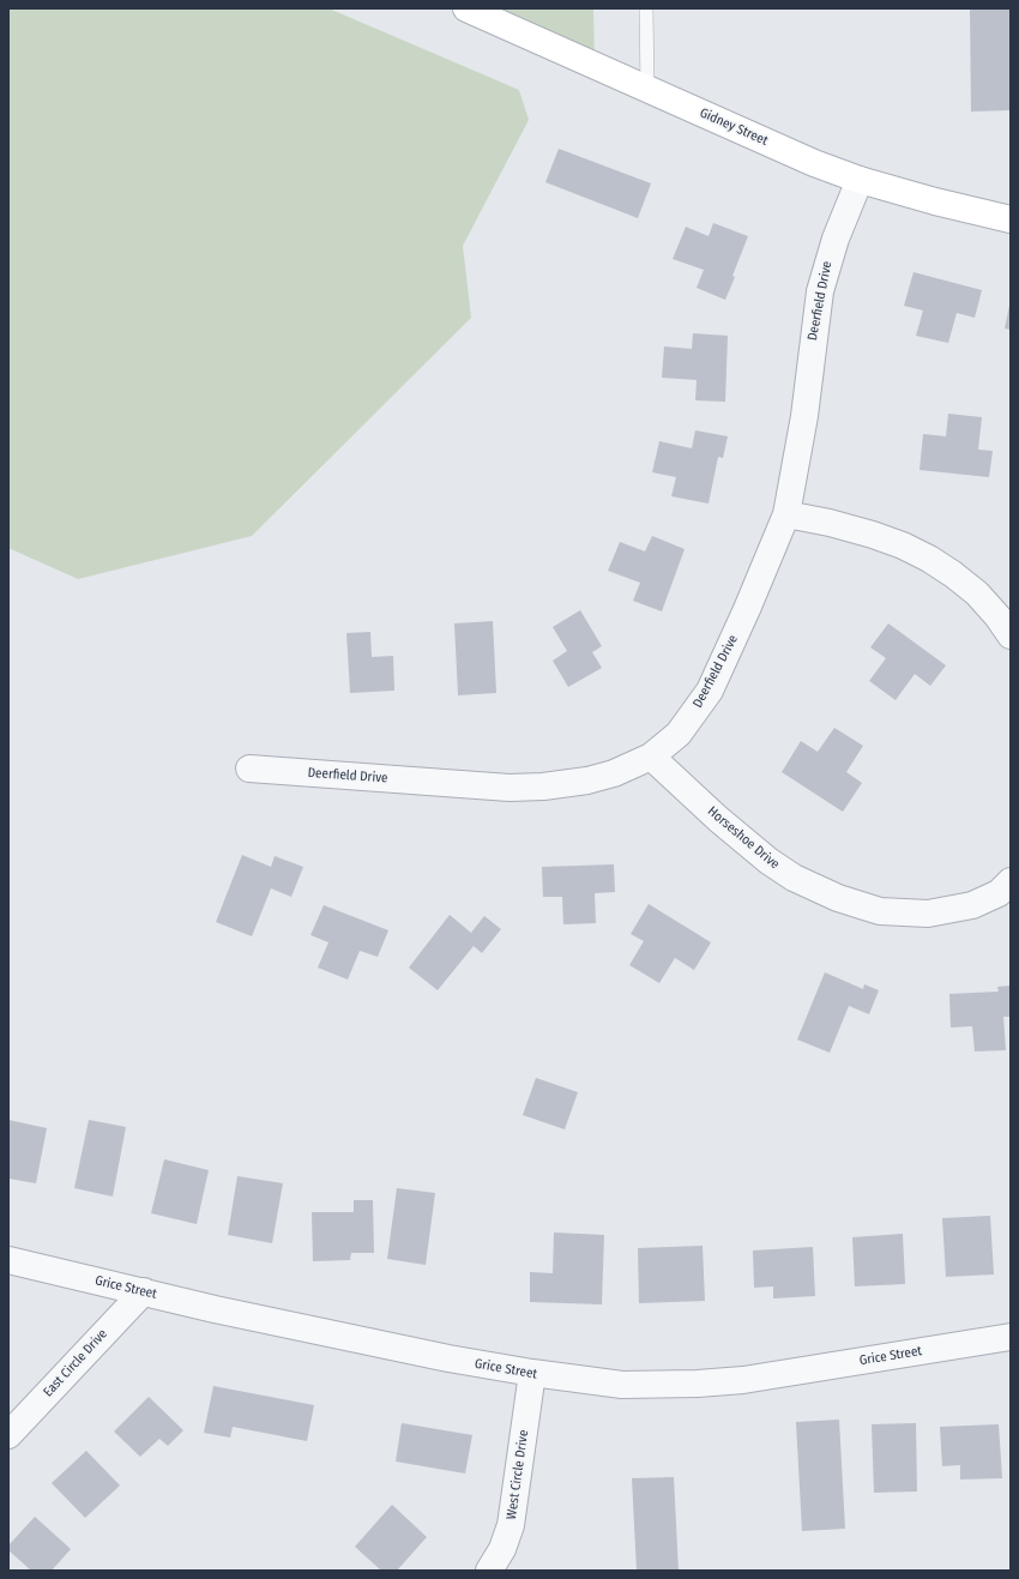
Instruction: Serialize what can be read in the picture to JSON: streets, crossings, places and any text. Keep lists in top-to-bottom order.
{
  "streets": {
    "street": [
      "Gidney Street",
      "Deerfield Drive",
      "Horseshoe Drive",
      "Grice Street",
      "East Circle Drive",
      "West Circle Drive"
    ]
  },
  "crossings": [
    ["Gidney Street", "Deerfield Drive"],
    ["Deerfield Drive", "Horseshoe Drive"],
    ["Grice Street", "East Circle Drive"],
    ["Grice Street", "West Circle Drive"]
  ]
}
